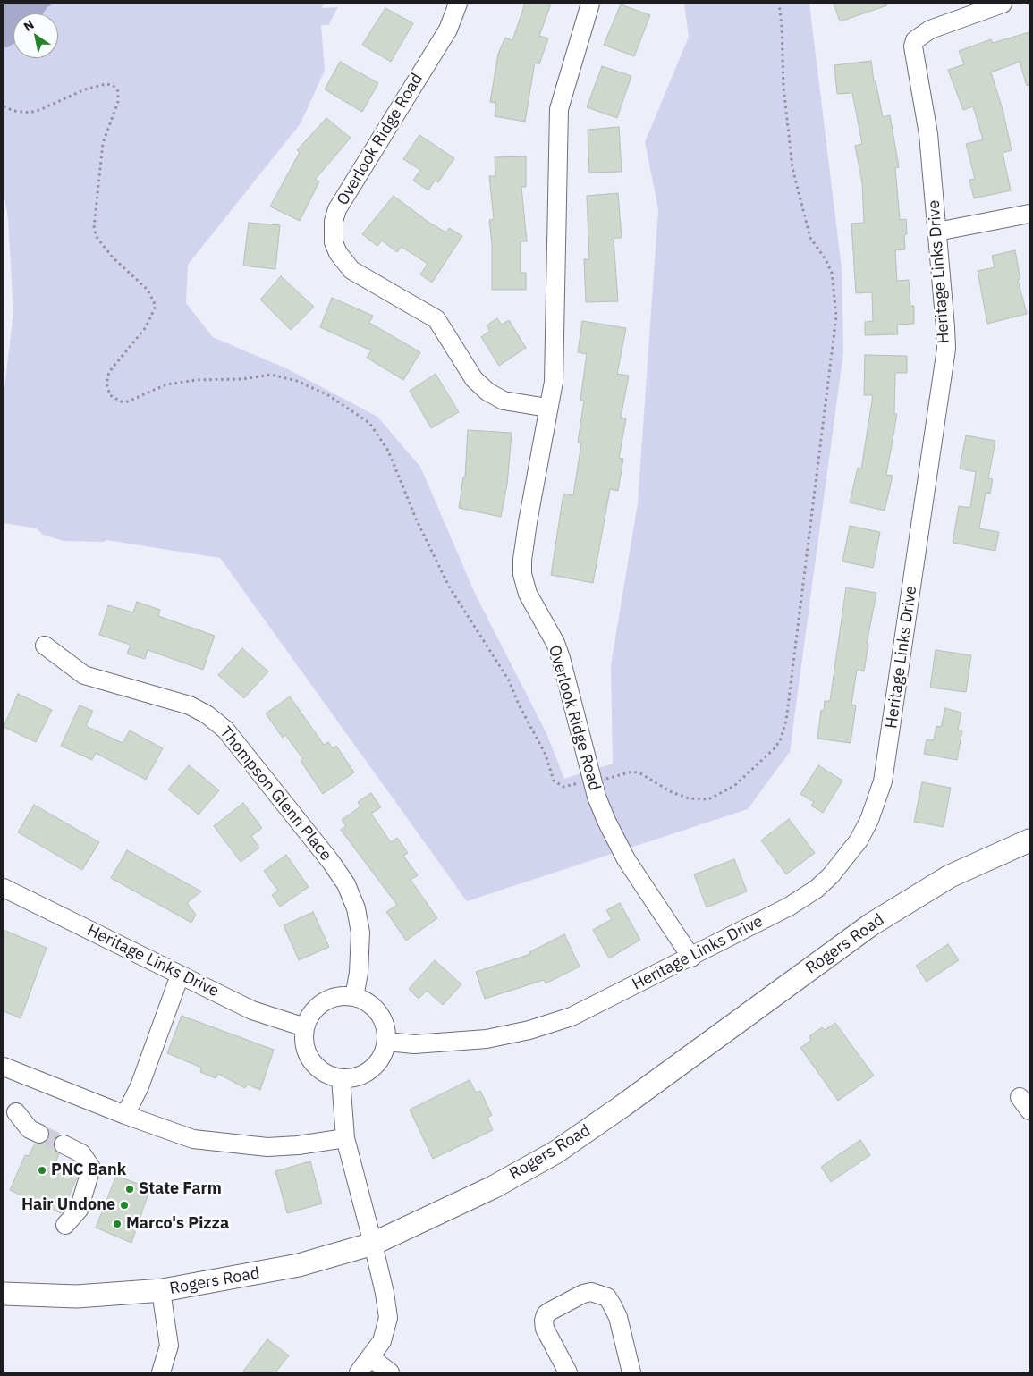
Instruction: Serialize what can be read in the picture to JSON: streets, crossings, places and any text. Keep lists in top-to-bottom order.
{
  "streets": {
    "main road": ["Rogers Road"],
    "street": ["Overlook Ridge Road", "Heritage Links Drive", "Thompson Glenn Place"]
  },
  "crossings": [
    ["Overlook Ridge Road", "Heritage Links Drive"],
    ["Heritage Links Drive", "Thompson Glenn Place"]
  ],
  "places": [
    "PNC Bank",
    "State Farm",
    "Hair Undone",
    "Marco's Pizza"
  ],
  "north": "top left"
}
